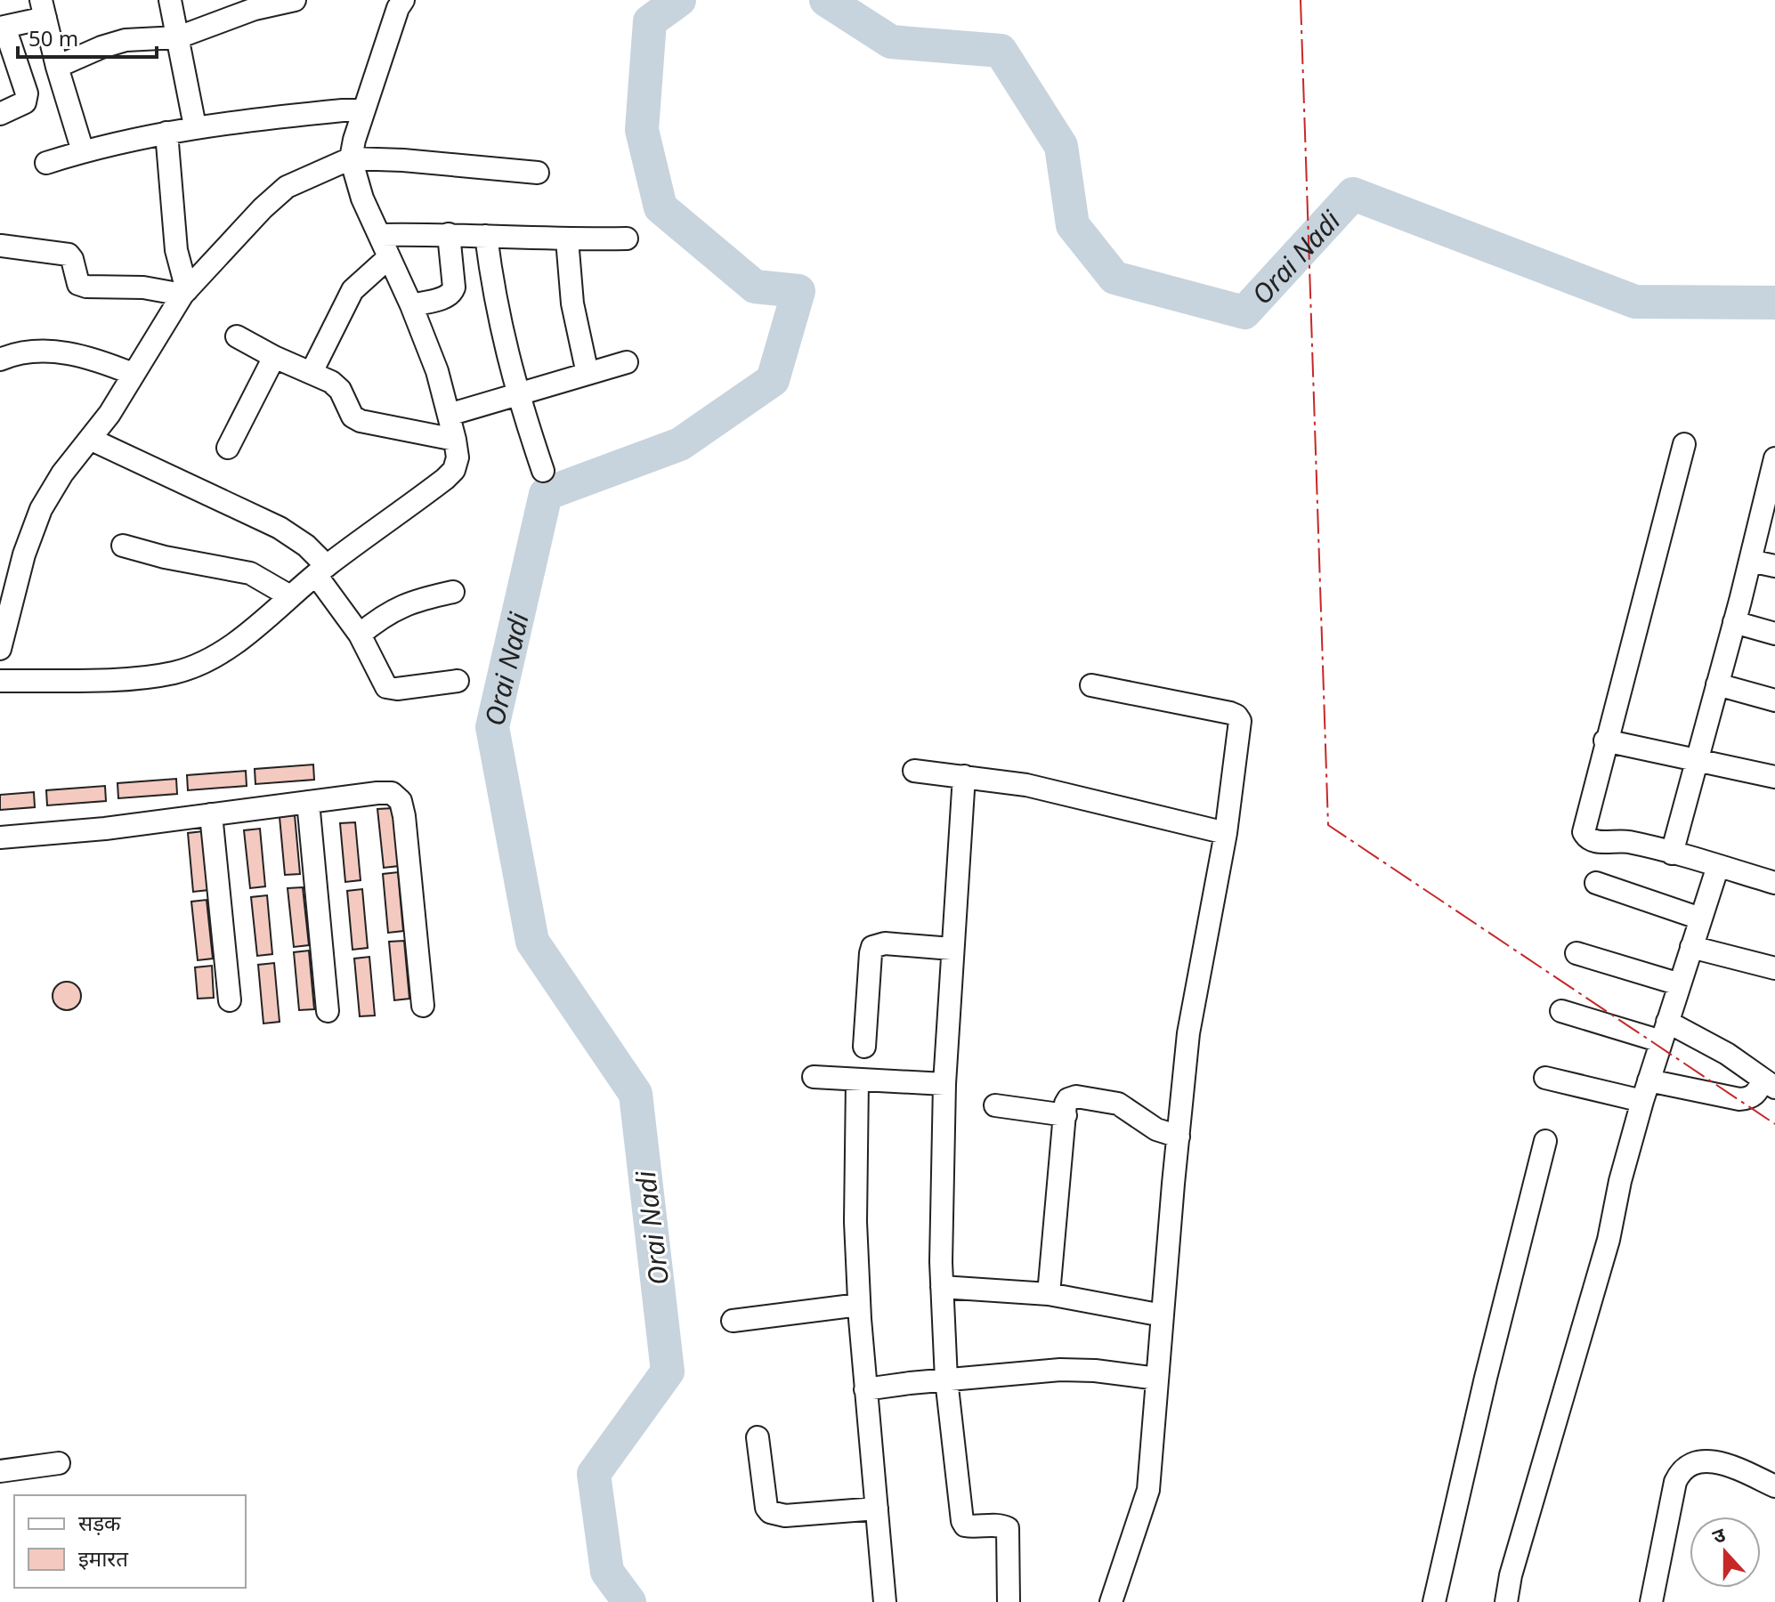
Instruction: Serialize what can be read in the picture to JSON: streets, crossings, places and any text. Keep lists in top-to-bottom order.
{
  "water": ["Orai Nadi"],
  "legend": ["सड़क", "इमारत"],
  "scale_bar": "50 m",
  "north": "top"
}
